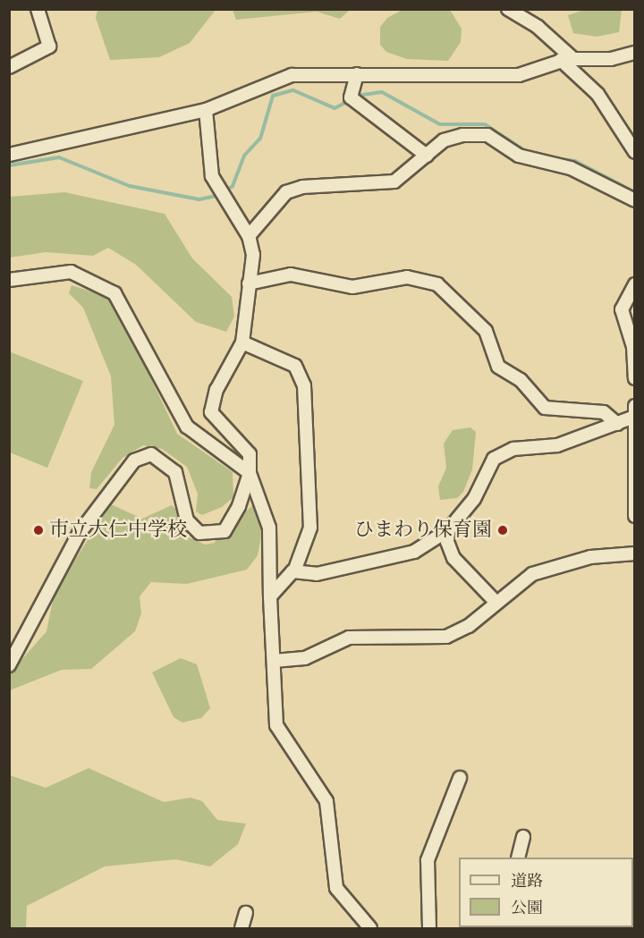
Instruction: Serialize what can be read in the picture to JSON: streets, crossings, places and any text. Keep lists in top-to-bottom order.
{
  "places": ["市立大仁中学校", "ひまわり保育園"],
  "legend": ["道路", "公園"]
}
